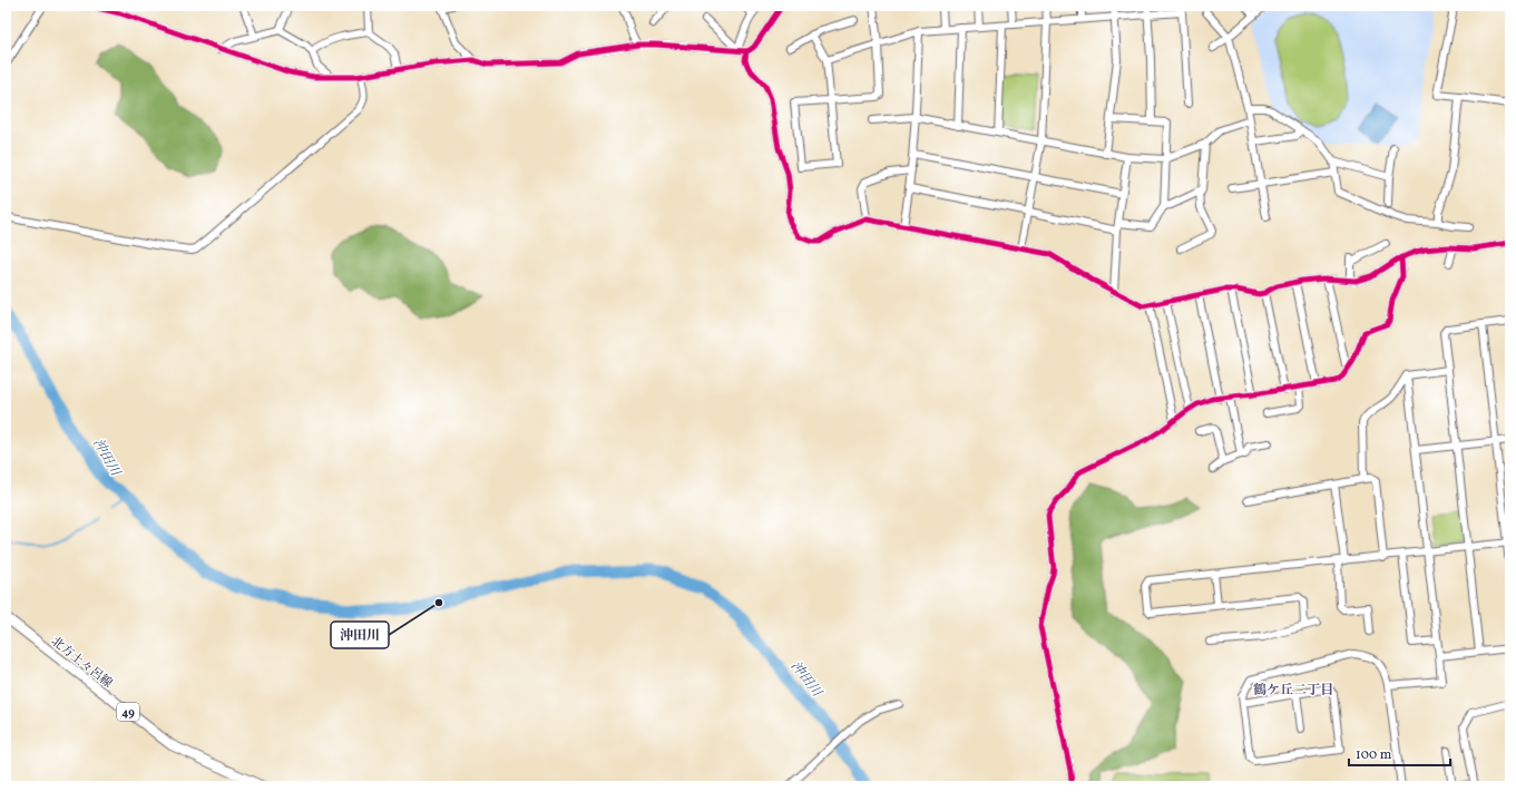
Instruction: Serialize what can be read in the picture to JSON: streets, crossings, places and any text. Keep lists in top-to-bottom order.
{
  "streets": {
    "main road": ["北方土々呂線", "49"]
  },
  "districts": ["鶴ケ丘二丁目"],
  "water": ["沖田川"],
  "places": ["沖田川"],
  "scale_bar": "100 m"
}
